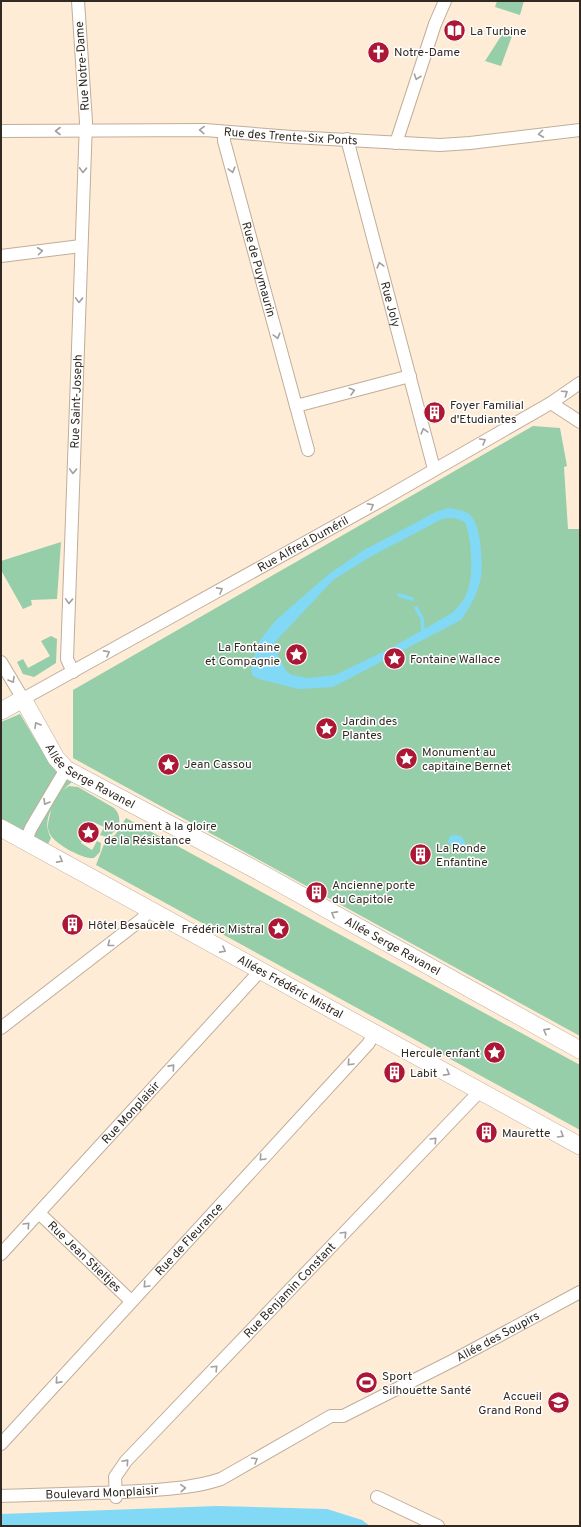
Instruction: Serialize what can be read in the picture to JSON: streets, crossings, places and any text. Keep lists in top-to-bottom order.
{
  "streets": {
    "main road": ["Allée Serge Ravanel", "Allées Frédéric Mistral"],
    "street": [
      "Rue Notre-Dame",
      "Rue des Trente-Six Ponts",
      "Rue de Puymaurin",
      "Rue Joly",
      "Rue Saint-Joseph",
      "Rue Alfred Duméril",
      "Rue Monplaisir",
      "Rue de Fleurance",
      "Rue Jean Stieltjes",
      "Rue Benjamin Constant",
      "Allée des Soupirs",
      "Boulevard Monplaisir"
    ]
  },
  "crossings": [
    ["Rue Notre-Dame", "Rue des Trente-Six Ponts"],
    ["Rue Notre-Dame", "Rue Saint-Joseph"],
    ["Rue des Trente-Six Ponts", "Rue de Puymaurin"],
    ["Rue des Trente-Six Ponts", "Rue Joly"],
    ["Rue des Trente-Six Ponts", "Rue Saint-Joseph"],
    ["Rue Joly", "Rue Alfred Duméril"],
    ["Rue Saint-Joseph", "Rue Alfred Duméril"],
    ["Rue Alfred Duméril", "Allée Serge Ravanel"],
    ["Allées Frédéric Mistral", "Rue Monplaisir"],
    ["Allées Frédéric Mistral", "Rue de Fleurance"],
    ["Allées Frédéric Mistral", "Rue Benjamin Constant"],
    ["Rue Monplaisir", "Rue Jean Stieltjes"],
    ["Rue de Fleurance", "Rue Jean Stieltjes"],
    ["Rue Benjamin Constant", "Boulevard Monplaisir"],
    ["Allée des Soupirs", "Boulevard Monplaisir"]
  ],
  "one_way": [
    "Rue des Trente-Six Ponts",
    "Rue de Puymaurin",
    "Rue Joly",
    "Rue Saint-Joseph",
    "Rue Alfred Duméril",
    "Allée Serge Ravanel",
    "Allées Frédéric Mistral",
    "Rue Monplaisir",
    "Rue de Fleurance",
    "Rue Benjamin Constant",
    "Allée des Soupirs",
    "Boulevard Monplaisir"
  ],
  "places": {
    "library": ["La Turbine"],
    "church": ["Notre-Dame"],
    "building": [
      "Foyer Familial d'Etudiantes",
      "La Ronde Enfantine",
      "Ancienne porte du Capitole",
      "Hôtel Besaucèle",
      "Labit",
      "Maurette"
    ],
    "place": [
      "La Fontaine et Compagnie",
      "Fontaine Wallace",
      "Jardin des Plantes",
      "Monument au capitaine Bernet",
      "Jean Cassou",
      "Monument à la gloire de la Résistance",
      "Frédéric Mistral",
      "Hercule enfant"
    ],
    "sports": ["Sport Silhouette Santé"],
    "school or university": ["Accueil Grand Rond"]
  }
}
